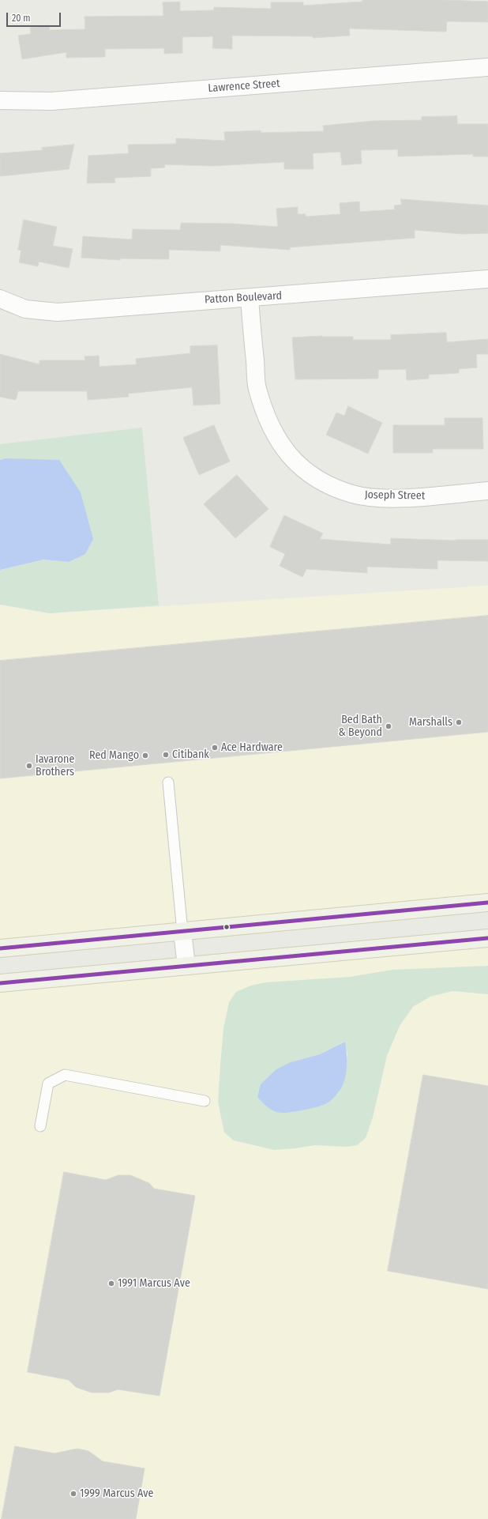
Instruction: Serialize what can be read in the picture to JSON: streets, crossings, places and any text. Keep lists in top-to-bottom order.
{
  "streets": {
    "street": ["Lawrence Street", "Patton Boulevard", "Joseph Street"]
  },
  "crossings": [
    ["Patton Boulevard", "Joseph Street"]
  ],
  "places": [
    "Marshalls",
    "Bed Bath & Beyond",
    "Ace Hardware",
    "Citibank",
    "Red Mango",
    "Iavarone Brothers",
    "1991 Marcus Ave",
    "1999 Marcus Ave"
  ],
  "scale_bar": "20 m"
}
